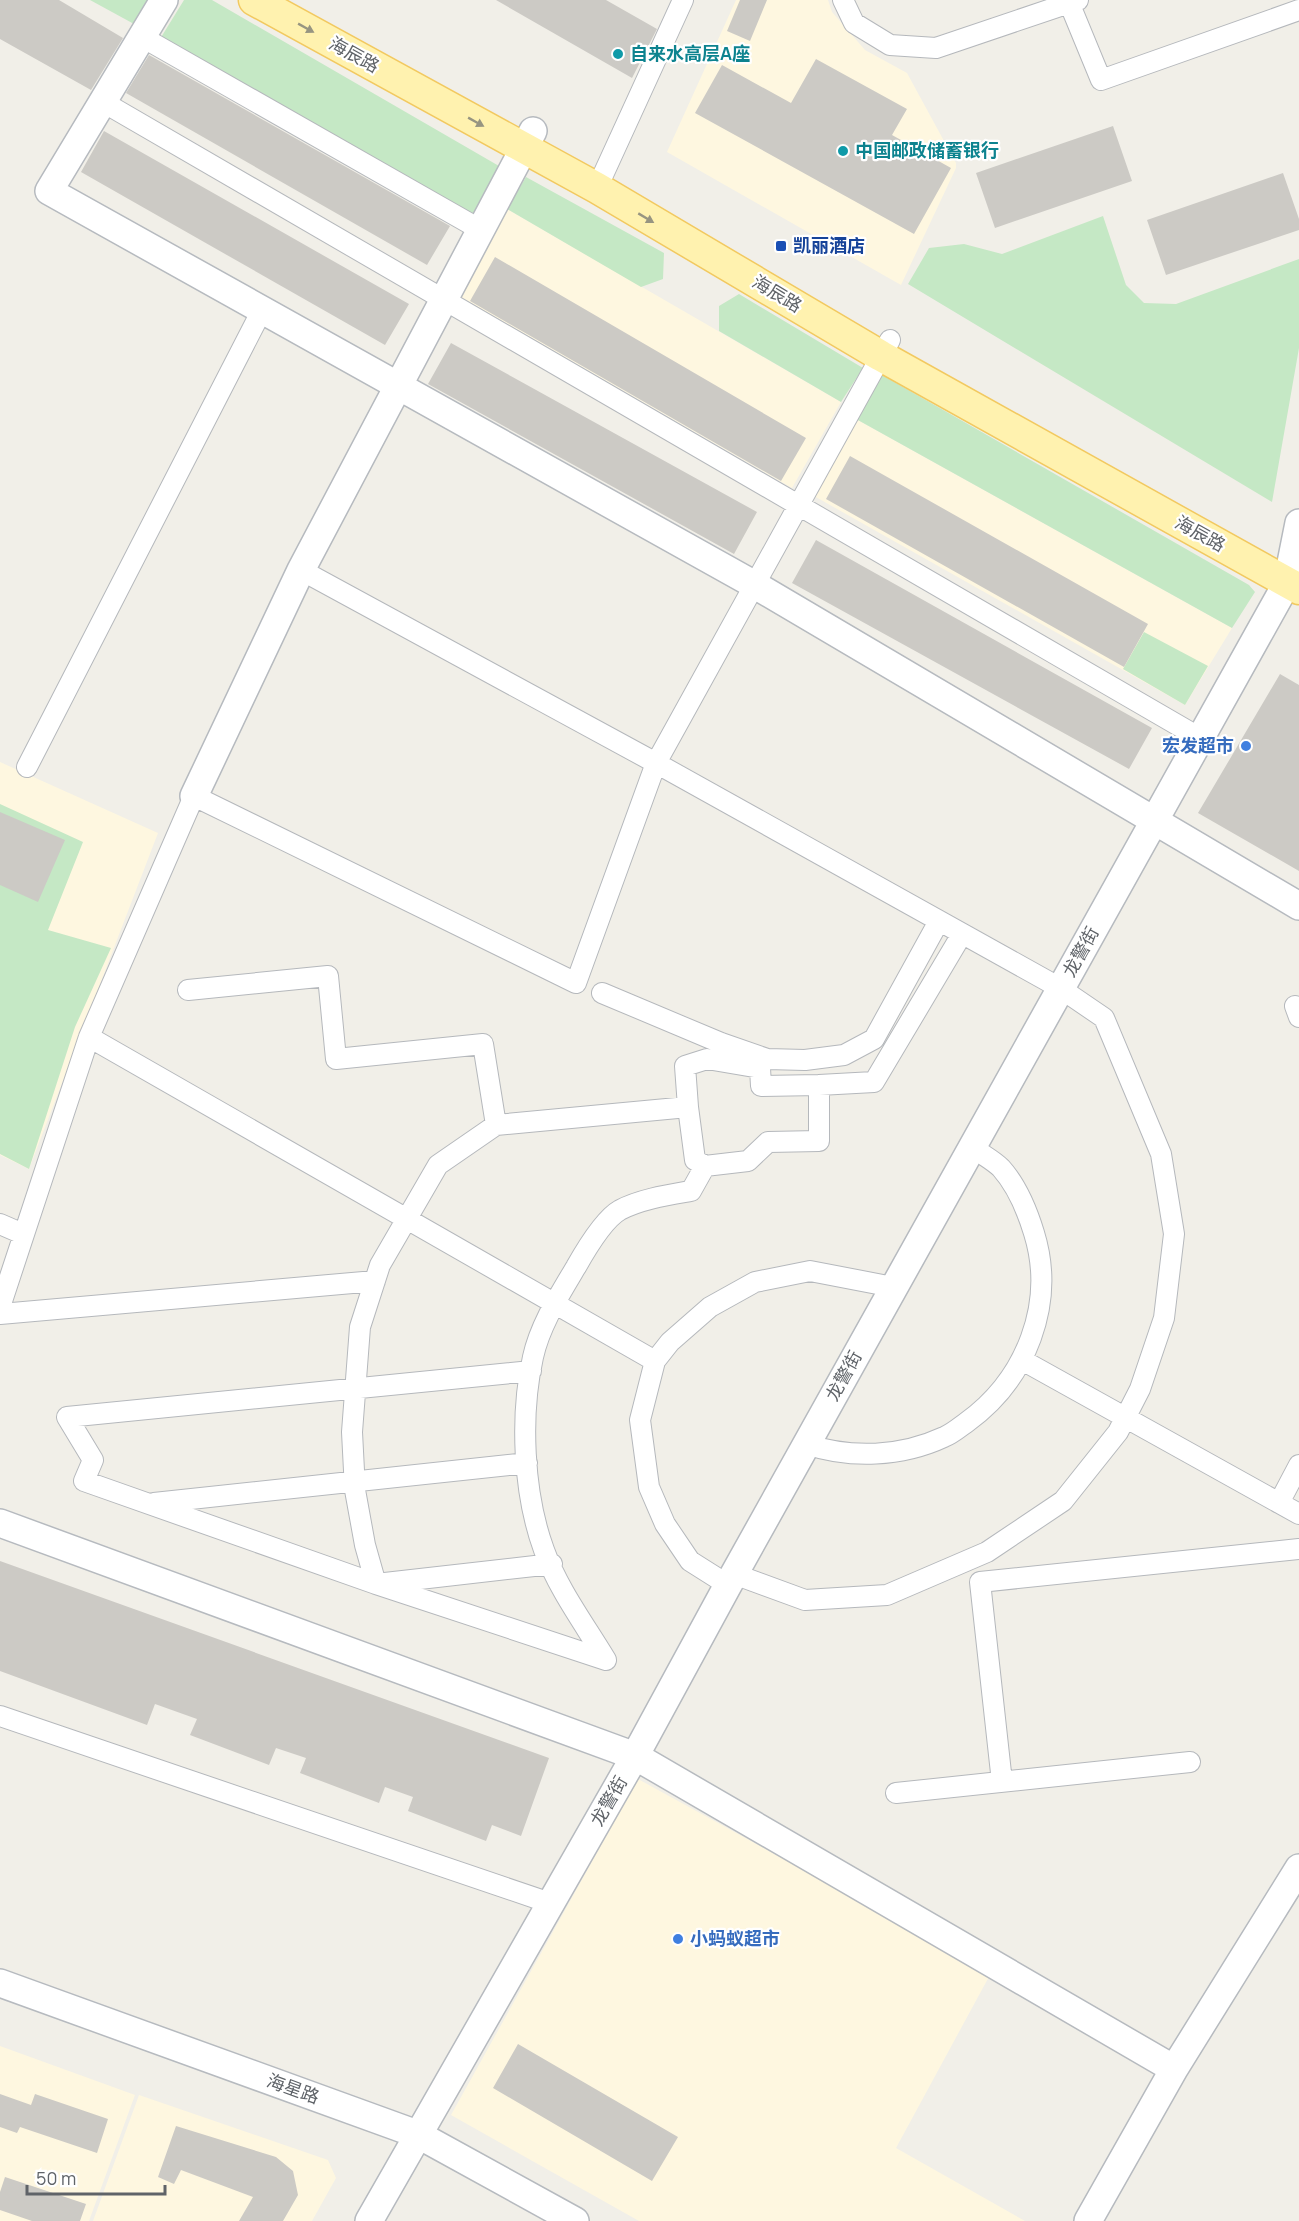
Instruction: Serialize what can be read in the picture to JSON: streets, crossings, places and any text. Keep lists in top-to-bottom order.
{
  "streets": {
    "main road": ["海辰路"],
    "street": ["龙警街", "海星路"]
  },
  "crossings": [
    ["海辰路", "龙警街"],
    ["龙警街", "海星路"]
  ],
  "places": {
    "other": [
      "自来水高层A座",
      "中国邮政储蓄银行",
      "宏发超市",
      "小蚂蚁超市"
    ],
    "transit": ["凯丽酒店"]
  },
  "scale_bar": "50 m"
}
